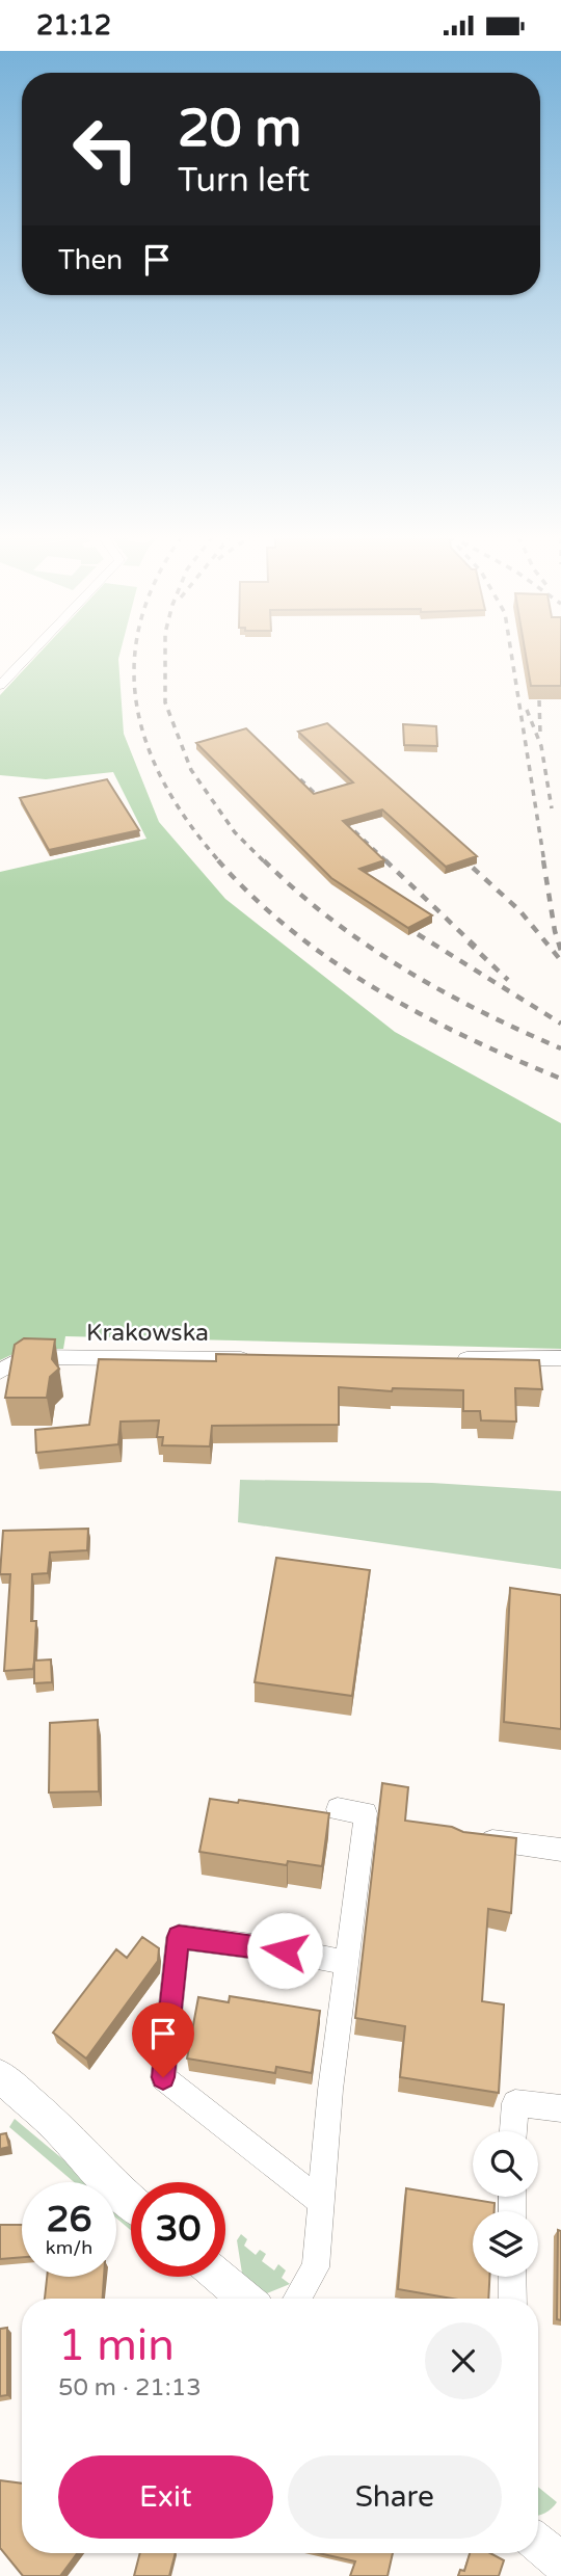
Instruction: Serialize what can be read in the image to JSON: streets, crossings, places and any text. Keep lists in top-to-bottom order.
{
  "streets": {
    "street": ["Krakowska"]
  },
  "page": {
    "status": "21:12",
    "turn": ["20 m", "Turn left"],
    "then": "Then",
    "speed": "26 km/h",
    "limit": "30",
    "heading": ["1 min", "50 m · 21:13"],
    "buttons": ["Exit", "Share"]
  }
}
